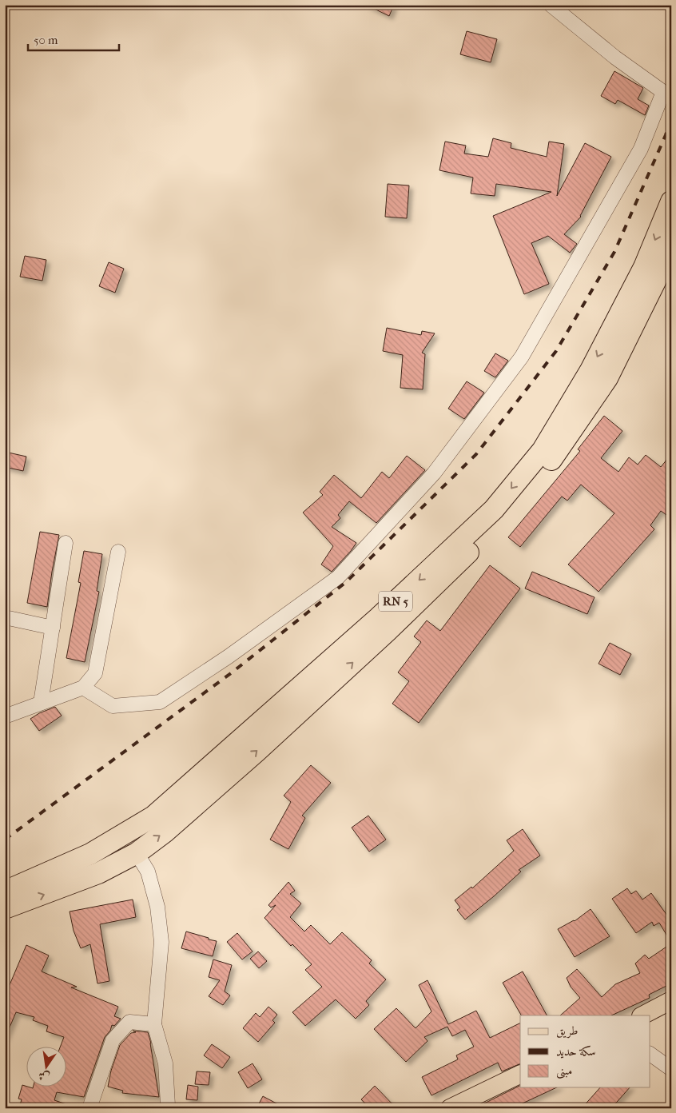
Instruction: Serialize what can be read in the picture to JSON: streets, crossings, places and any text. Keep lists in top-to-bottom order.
{
  "streets": {
    "highway": ["RN 5"]
  },
  "legend": ["طريق", "سكة حديد", "مبنى"],
  "scale_bar": "50 m",
  "north": "bottom"
}
